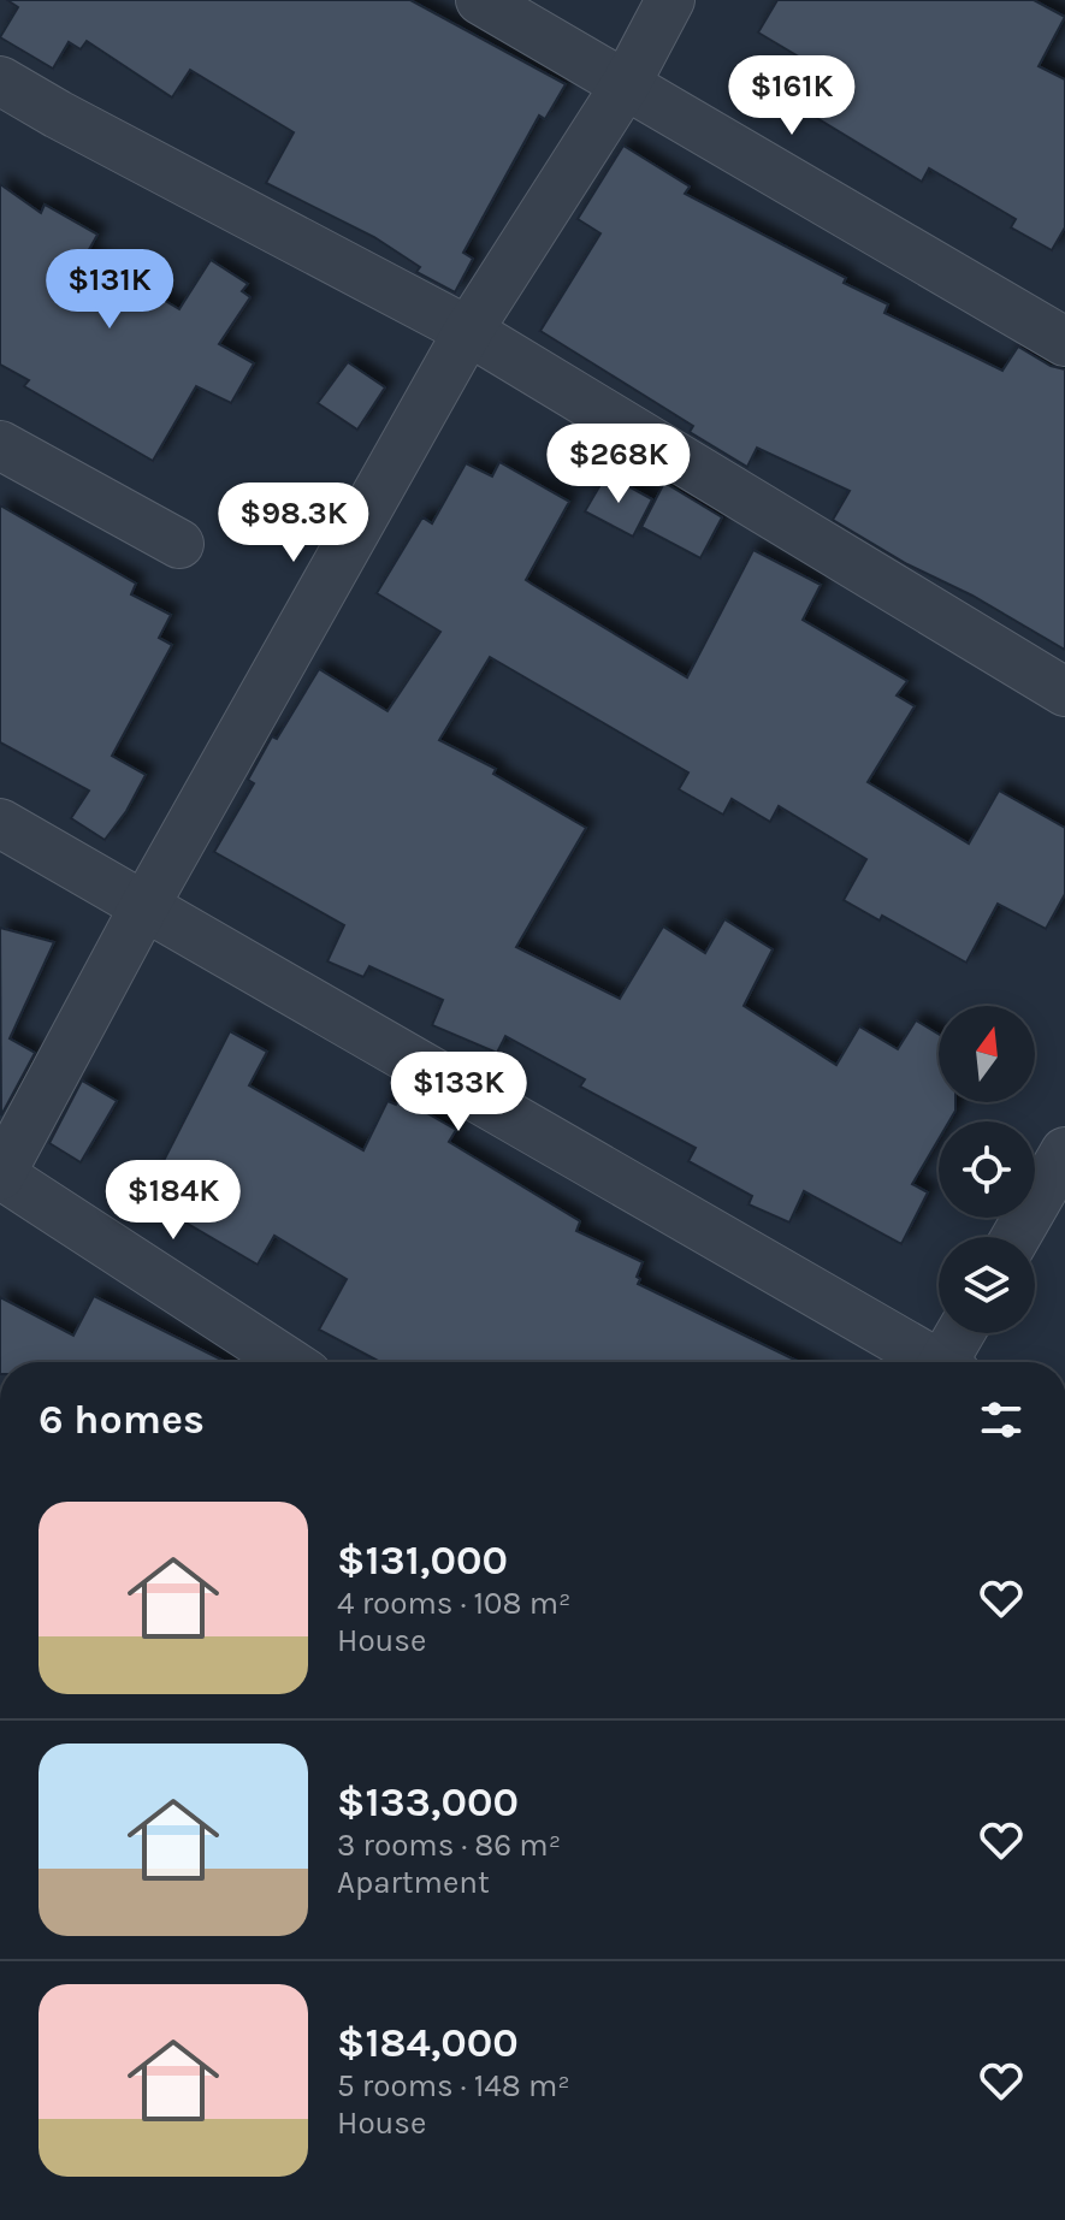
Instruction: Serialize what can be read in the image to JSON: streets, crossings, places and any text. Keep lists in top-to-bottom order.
{
  "north": "top",
  "page": {
    "price": [
      "$161K",
      "$131K",
      "$268K",
      "$98.3K",
      "$133K",
      "$184K"
    ],
    "heading": "6 homes",
    "list": [
      {
        "name": "$131,000",
        "note": "4 rooms · 108 m² · House"
      },
      {
        "name": "$133,000",
        "note": "3 rooms · 86 m² · Apartment"
      },
      {
        "name": "$184,000",
        "note": "5 rooms · 148 m² · House"
      }
    ]
  }
}
